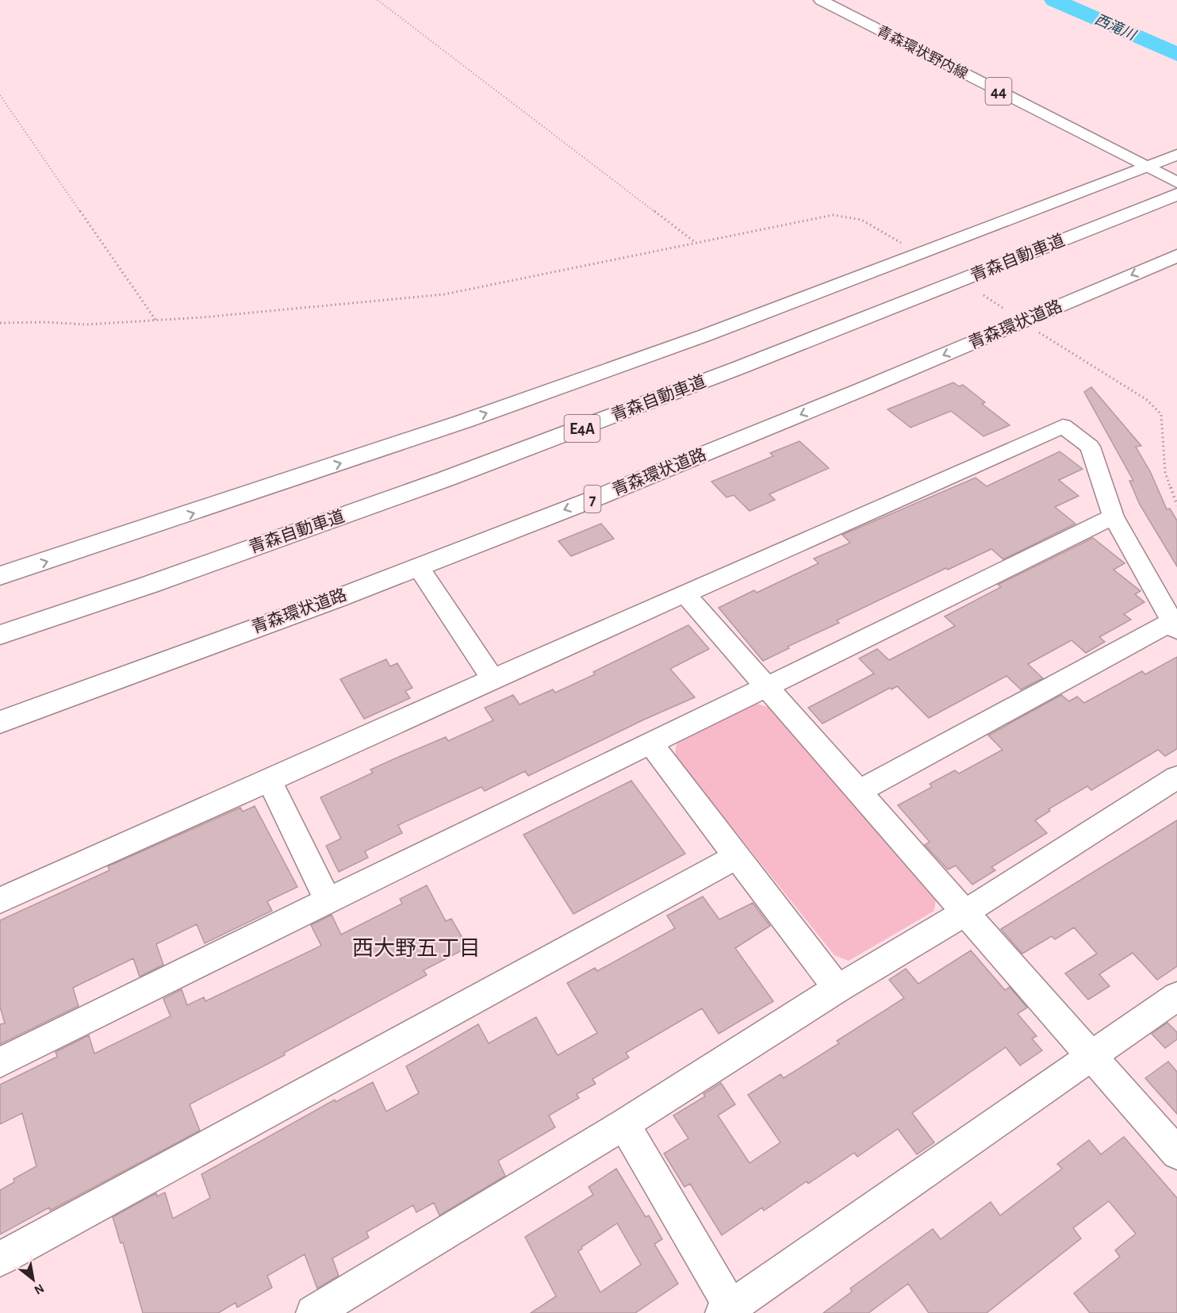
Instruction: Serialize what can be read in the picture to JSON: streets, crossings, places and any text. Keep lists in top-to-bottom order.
{
  "streets": {
    "main road": [
      "青森環状野内線",
      "44",
      "青森自動車道",
      "青森環状道路",
      "E4A",
      "7"
    ]
  },
  "districts": ["西大野五丁目"],
  "water": ["西滝川"],
  "north": "bottom right"
}
